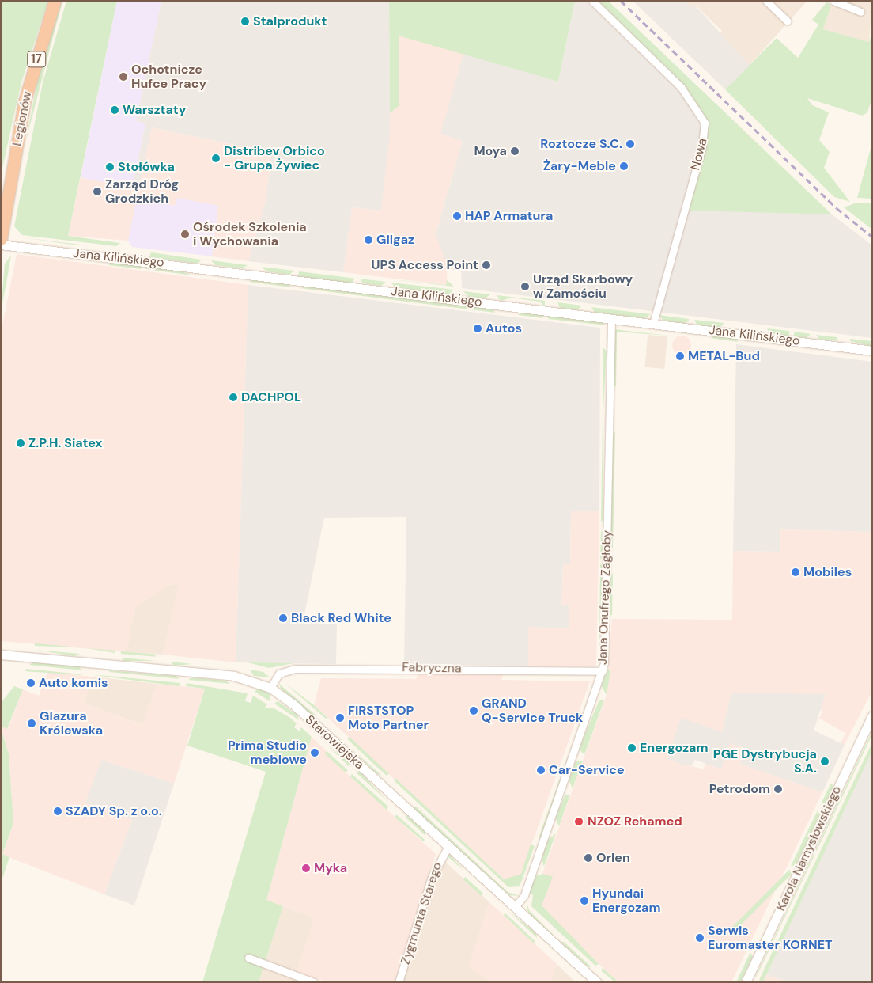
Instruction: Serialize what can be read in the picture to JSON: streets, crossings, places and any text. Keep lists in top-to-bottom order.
{
  "streets": {
    "highway": ["17", "Legionów"],
    "street": [
      "Nowa",
      "Jana Kilińskiego",
      "Jana Onufrego Zagłoby",
      "Fabryczna",
      "Starowiejska",
      "Karola Namysłowskiego",
      "Zygmunta Starego"
    ]
  },
  "crossings": [
    ["Nowa", "Jana Kilińskiego"],
    ["Jana Kilińskiego", "Jana Onufrego Zagłoby"],
    ["Jana Onufrego Zagłoby", "Fabryczna"],
    ["Jana Onufrego Zagłoby", "Starowiejska"],
    ["Fabryczna", "Starowiejska"],
    ["Starowiejska", "Zygmunta Starego"]
  ],
  "places": [
    "Stalprodukt",
    "Ochotnicze Hufce Pracy",
    "Warsztaty",
    "Roztocze S.C.",
    "Moya",
    "Distribev Orbico - Grupa Żywiec",
    "Żary-Meble",
    "Stołówka",
    "Zarząd Dróg Grodzkich",
    "HAP Armatura",
    "Ośrodek Szkolenia i Wychowania",
    "Gilgaz",
    "UPS Access Point",
    "Urząd Skarbowy w Zamościu",
    "Autos",
    "METAL-Bud",
    "DACHPOL",
    "Z.P.H. Siatex",
    "Mobiles",
    "Black Red White",
    "Auto komis",
    "GRAND Q-Service Truck",
    "FIRSTSTOP Moto Partner",
    "Glazura Królewska",
    "Energozam",
    "Prima Studio meblowe",
    "PGE Dystrybucja S.A.",
    "Car-Service",
    "Petrodom",
    "SZADY Sp. z o.o.",
    "NZOZ Rehamed",
    "Orlen",
    "Myka",
    "Hyundai Energozam",
    "Serwis Euromaster KORNET"
  ]
}
